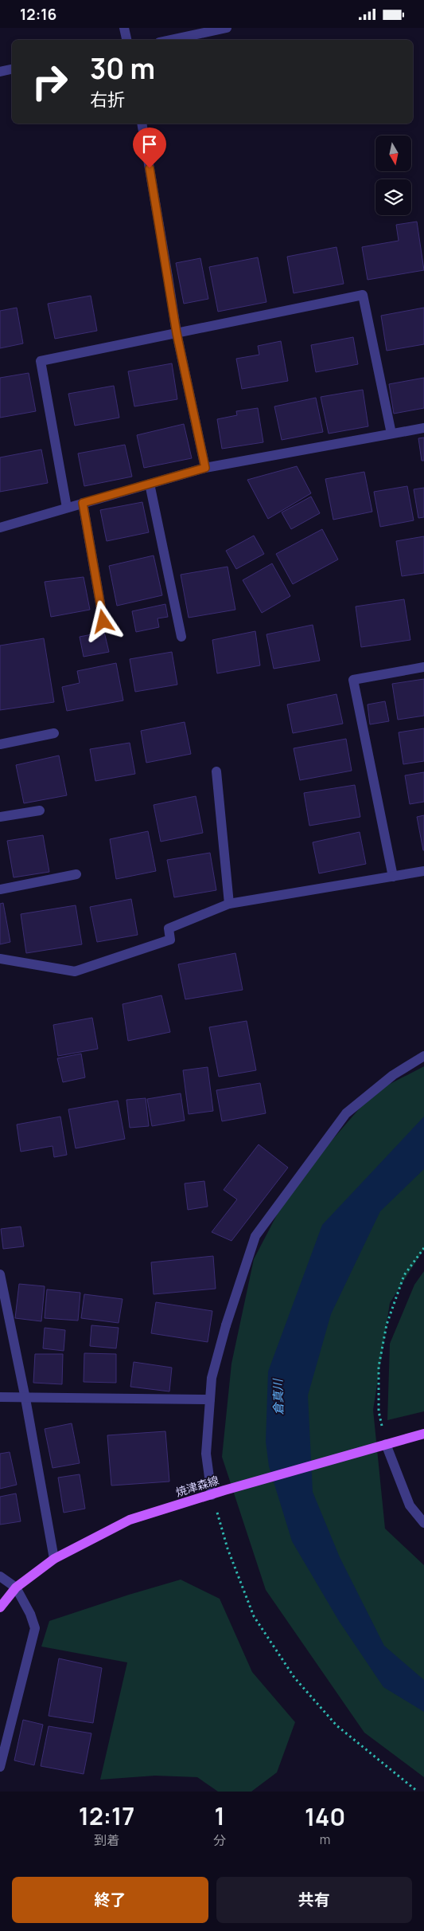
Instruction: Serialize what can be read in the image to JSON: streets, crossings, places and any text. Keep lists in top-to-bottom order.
{
  "streets": {
    "main road": ["焼津森線"]
  },
  "water": ["倉真川"],
  "north": "bottom",
  "page": {
    "status": "12:16",
    "turn": ["30 m", "右折"],
    "eta": [
      "12:17",
      "到着",
      "1",
      "分",
      "140",
      "m"
    ],
    "buttons": ["終了", "共有"]
  }
}
